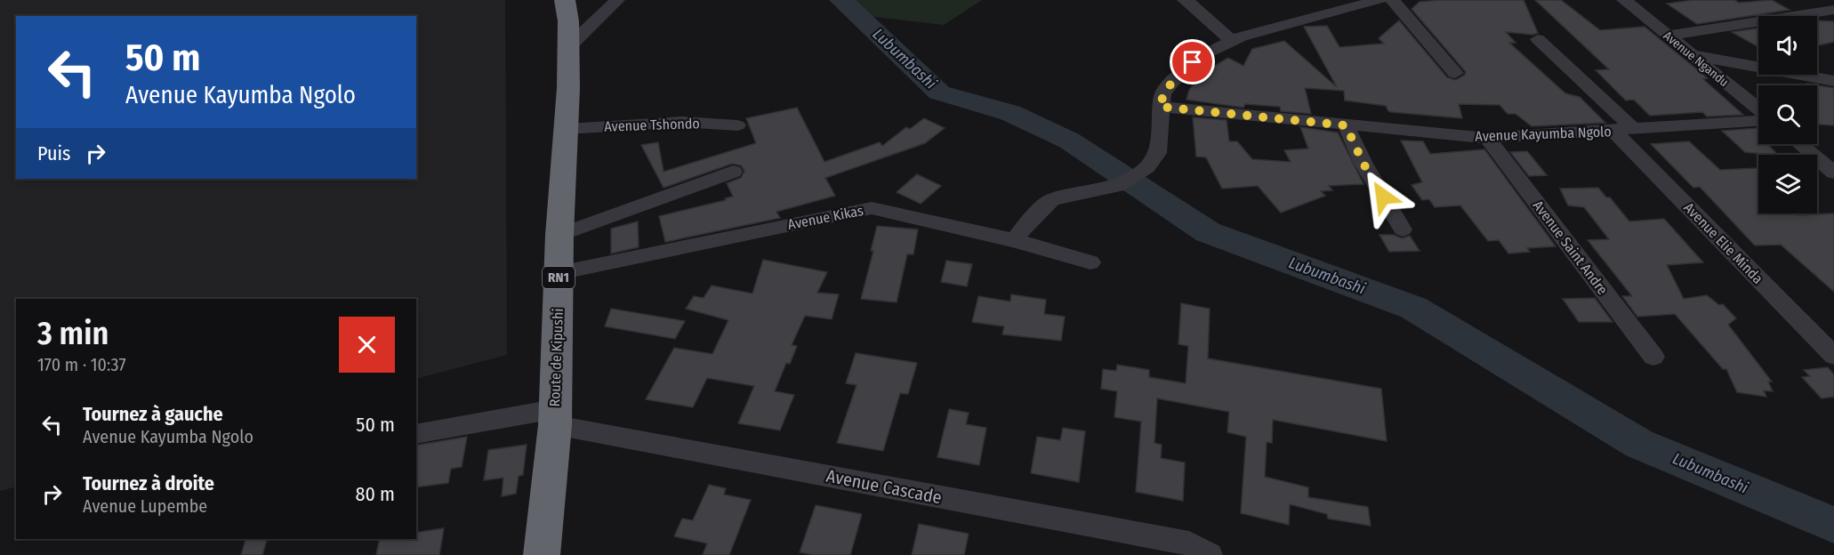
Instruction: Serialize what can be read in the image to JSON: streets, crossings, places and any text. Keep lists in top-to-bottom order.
{
  "streets": {
    "highway": ["RN1", "Route de Kipushi"],
    "street": [
      "Avenue Ngandu",
      "Avenue Tshondo",
      "Avenue Kayumba Ngolo",
      "Avenue Kikas",
      "Avenue Elie Minda",
      "Avenue Saint Andre",
      "Avenue Cascade"
    ]
  },
  "crossings": [
    ["Avenue Tshondo", "Route de Kipushi"],
    ["Avenue Kayumba Ngolo", "Avenue Elie Minda"],
    ["Avenue Kayumba Ngolo", "Avenue Saint Andre"],
    ["Avenue Kikas", "Route de Kipushi"],
    ["Route de Kipushi", "Avenue Cascade"]
  ],
  "water": ["Lubumbashi"],
  "page": {
    "turn": ["50 m", "Avenue Kayumba Ngolo"],
    "then": "Puis",
    "heading": ["3 min", "170 m · 10:37"],
    "list": [
      {
        "name": "Tournez à gauche",
        "note": "Avenue Kayumba Ngolo",
        "value": "50 m"
      },
      {
        "name": "Tournez à droite",
        "note": "Avenue Lupembe",
        "value": "80 m"
      }
    ]
  }
}
